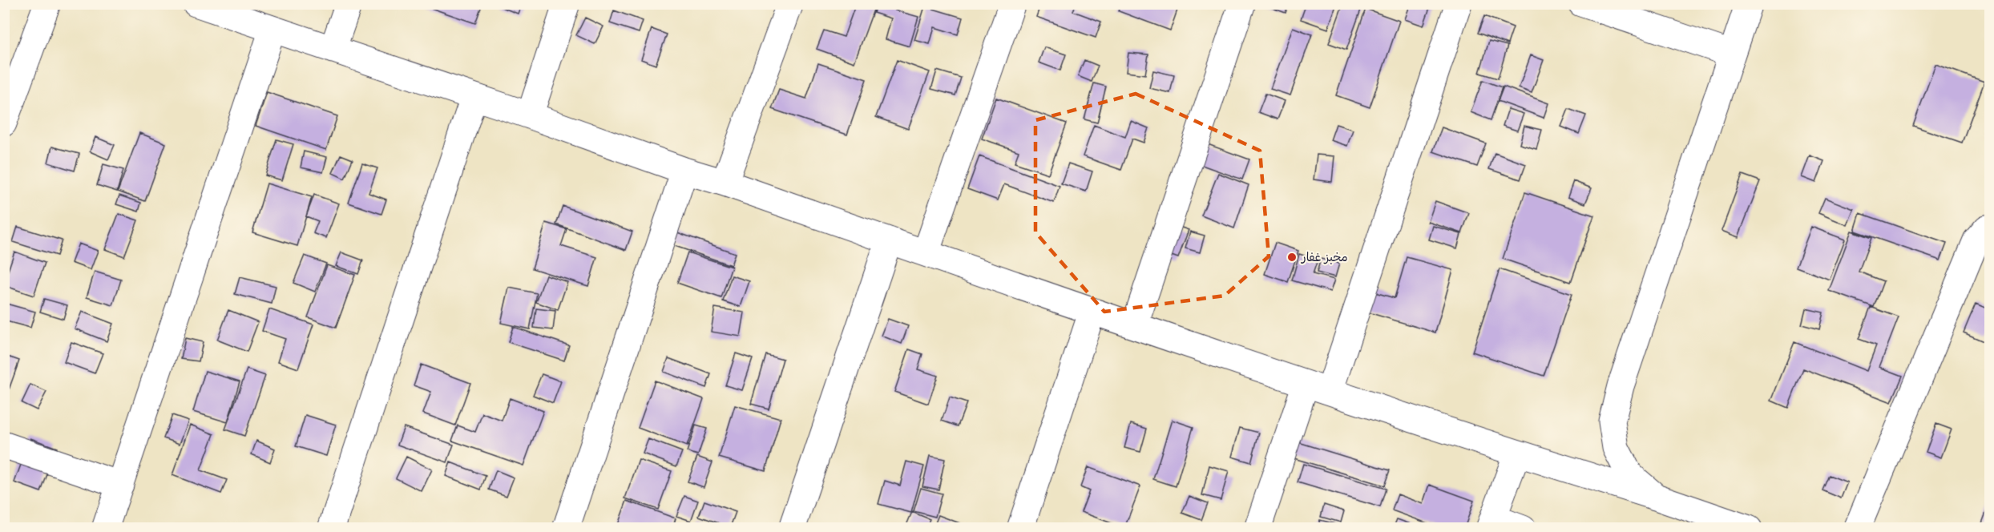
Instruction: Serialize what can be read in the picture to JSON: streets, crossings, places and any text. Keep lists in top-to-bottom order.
{
  "places": ["مخبز غفار"]
}
